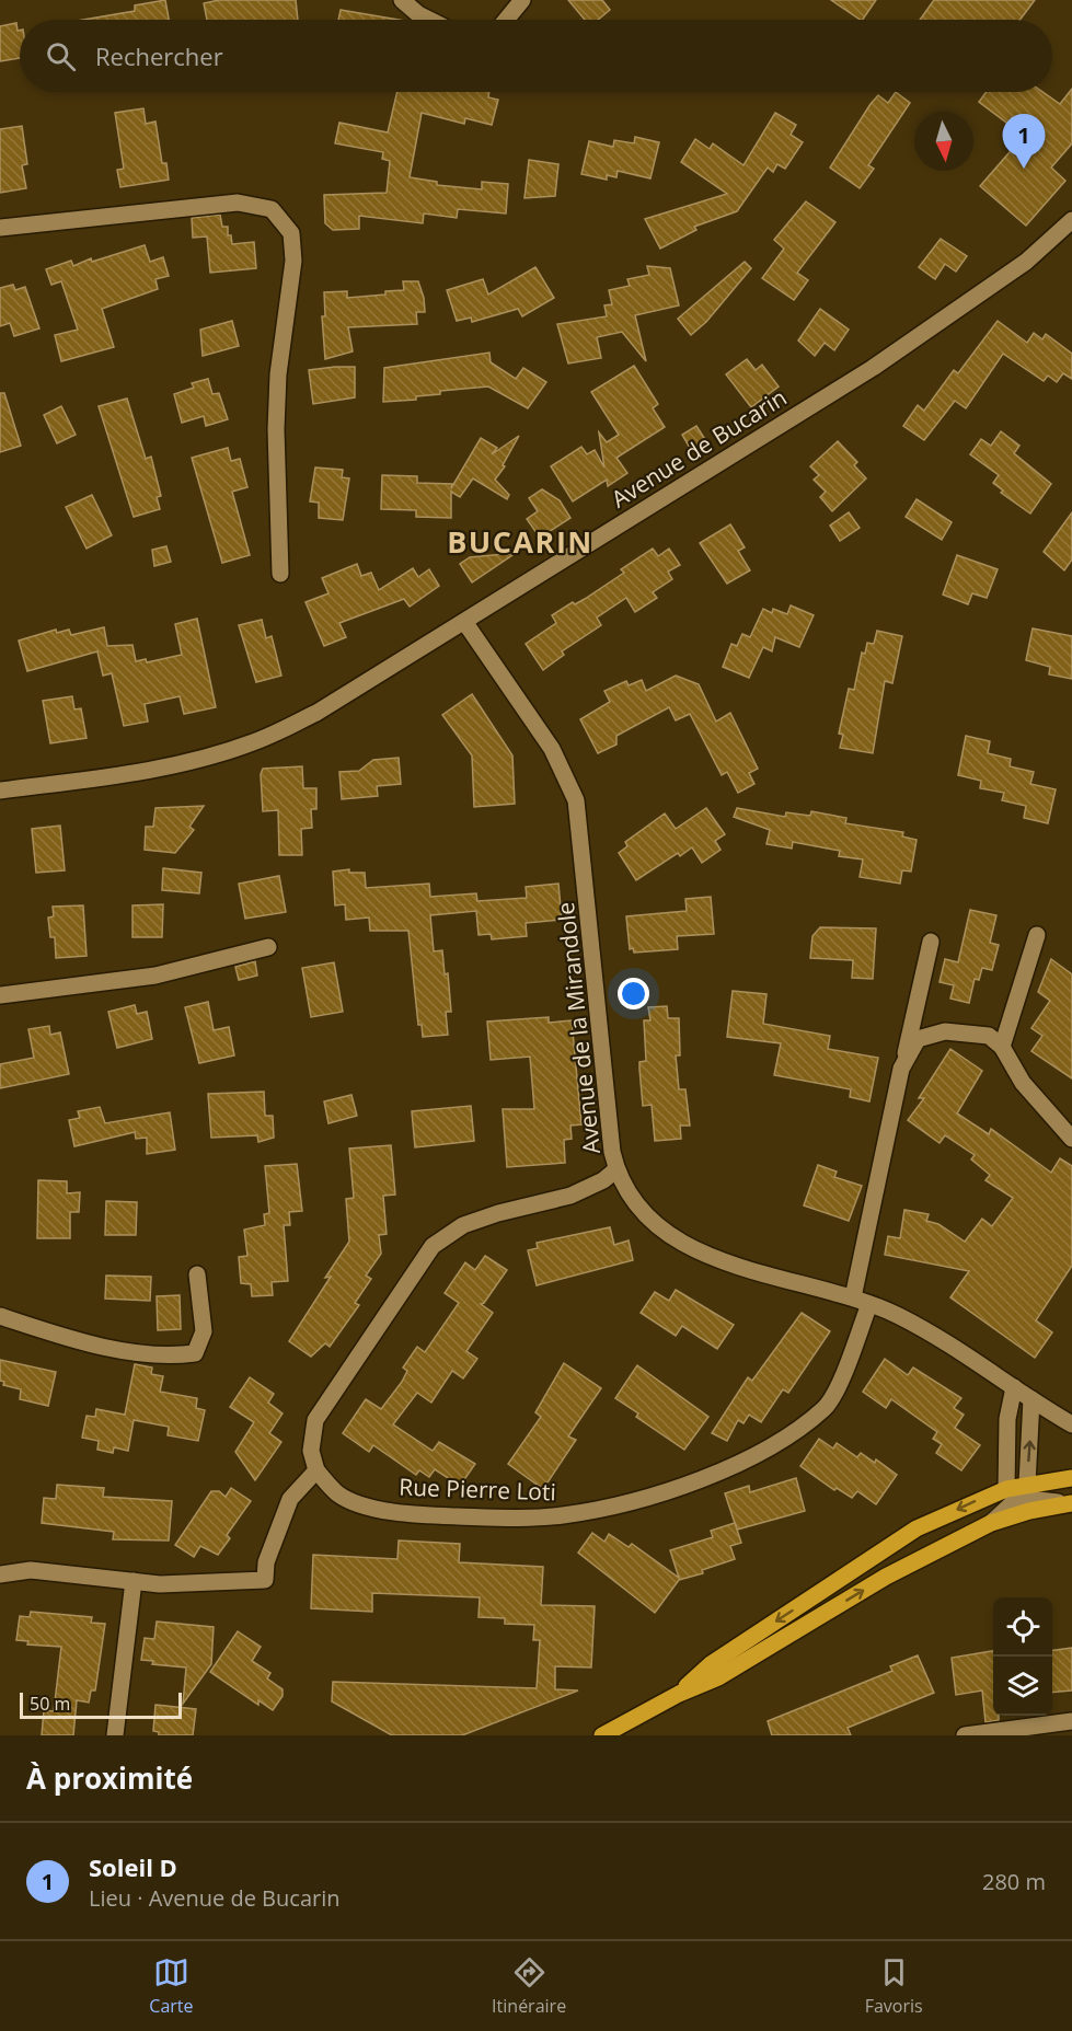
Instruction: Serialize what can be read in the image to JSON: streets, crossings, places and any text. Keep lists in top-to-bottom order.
{
  "streets": {
    "street": ["Avenue de Bucarin", "Avenue de la Mirandole", "Rue Pierre Loti"]
  },
  "crossings": [
    ["Avenue de Bucarin", "Avenue de la Mirandole"],
    ["Avenue de la Mirandole", "Rue Pierre Loti"]
  ],
  "districts": ["BUCARIN"],
  "scale_bar": "50 m",
  "north": "bottom",
  "page": {
    "search": "Rechercher",
    "pins": "1",
    "scale": "50 m",
    "heading": "À proximité",
    "list": [
      {
        "mark": "1",
        "name": "Soleil D",
        "note": "Lieu · Avenue de Bucarin",
        "value": "280 m"
      }
    ],
    "nav": ["Carte", "Itinéraire", "Favoris"]
  }
}
